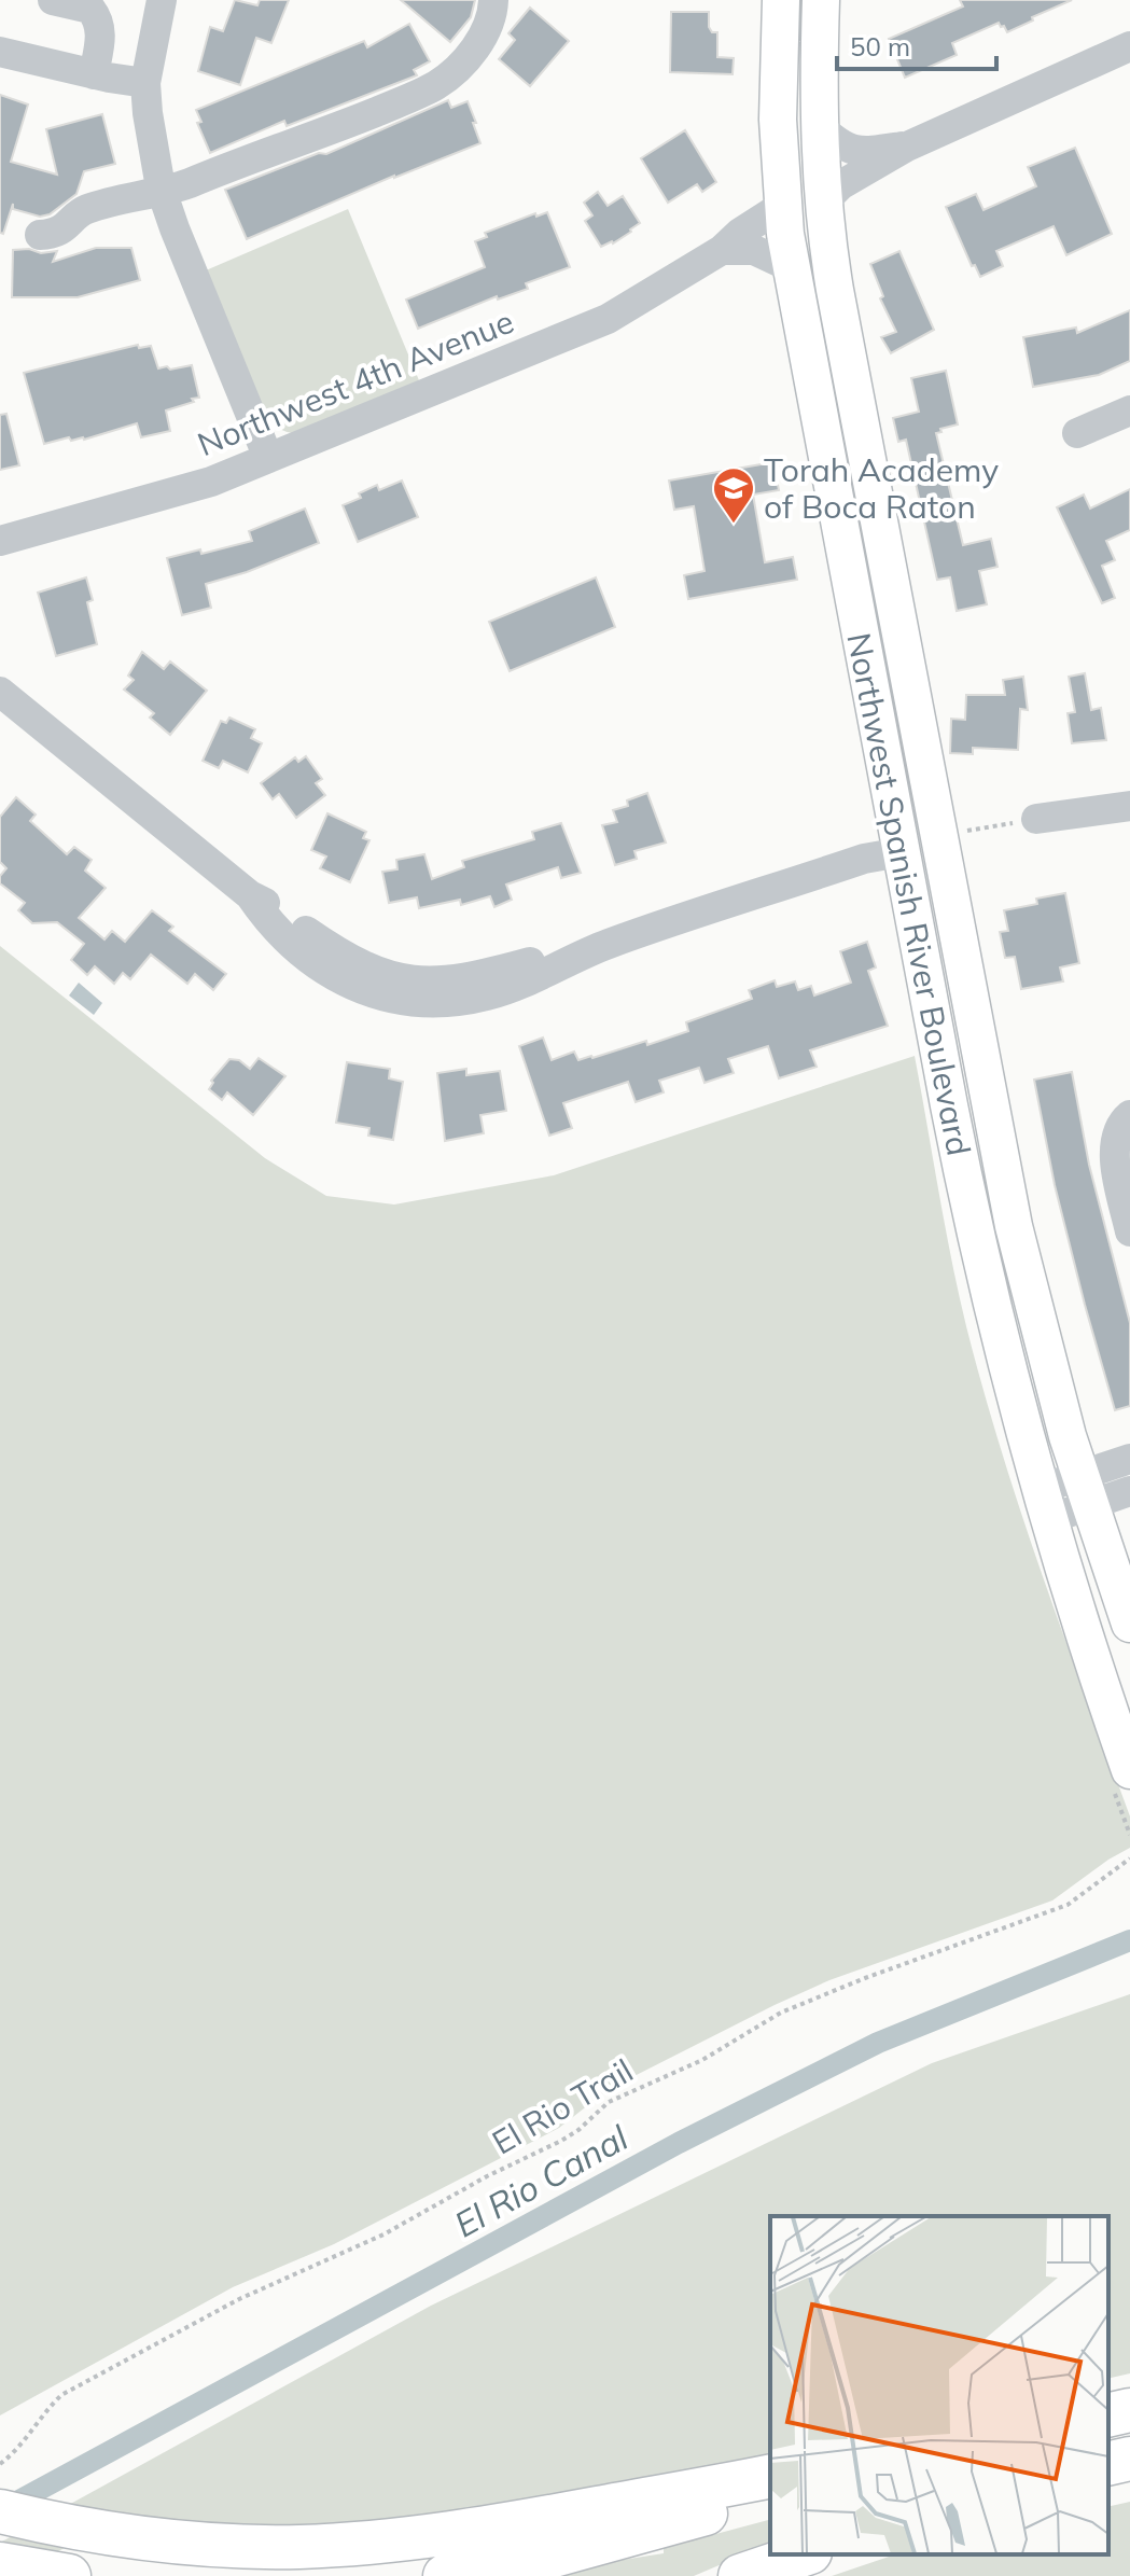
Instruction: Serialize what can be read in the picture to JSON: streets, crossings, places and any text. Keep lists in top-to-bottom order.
{
  "streets": {
    "main road": ["Northwest Spanish River Boulevard"],
    "street": ["Northwest 4th Avenue"],
    "path": ["El Rio Trail"]
  },
  "crossings": [
    ["Northwest 4th Avenue", "Northwest Spanish River Boulevard"]
  ],
  "water": ["El Rio Canal"],
  "places": {
    "school or university": ["Torah Academy of Boca Raton"]
  },
  "scale_bar": "50 m"
}
